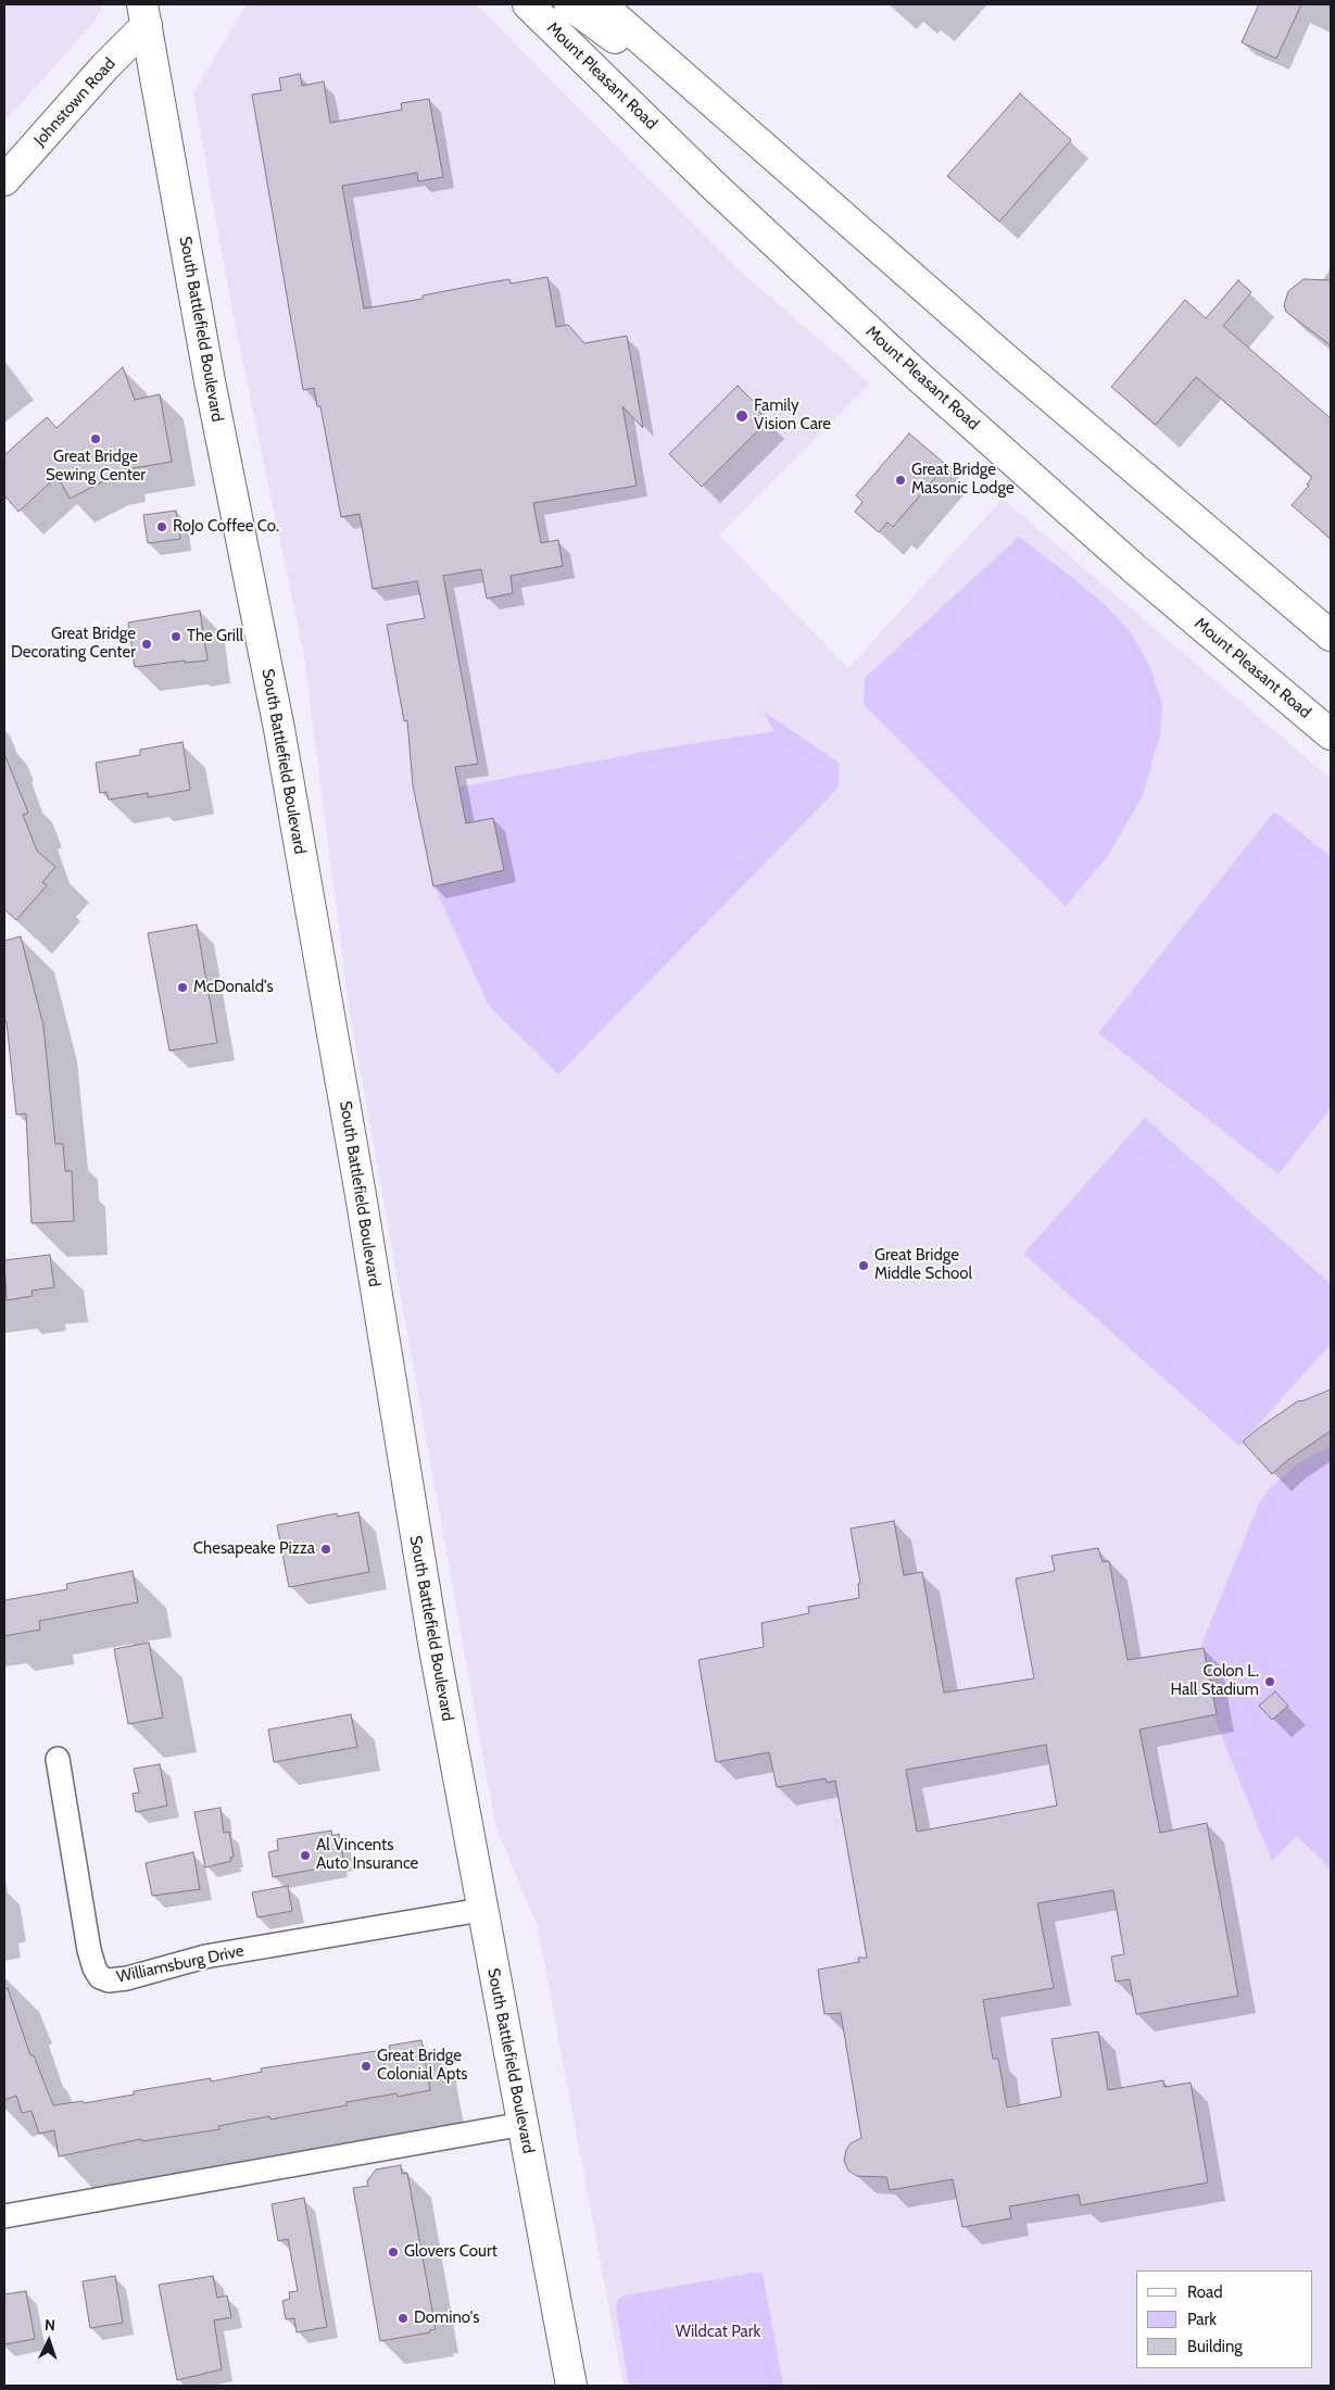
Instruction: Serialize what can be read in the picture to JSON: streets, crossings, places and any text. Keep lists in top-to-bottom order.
{
  "streets": {
    "main road": ["Mount Pleasant Road", "Johnstown Road", "South Battlefield Boulevard"],
    "street": ["Williamsburg Drive"]
  },
  "crossings": [
    ["Johnstown Road", "South Battlefield Boulevard"],
    ["South Battlefield Boulevard", "Williamsburg Drive"]
  ],
  "parks": ["Wildcat Park"],
  "places": [
    "Family Vision Care",
    "Great Bridge Sewing Center",
    "Great Bridge Masonic Lodge",
    "RoJo Coffee Co.",
    "The Grill",
    "Great Bridge Decorating Center",
    "McDonald's",
    "Great Bridge Middle School",
    "Chesapeake Pizza",
    "Colon L. Hall Stadium",
    "Al Vincents Auto Insurance",
    "Great Bridge Colonial Apts",
    "Glovers Court",
    "Domino's"
  ],
  "legend": ["Road", "Park", "Building"],
  "north": "top"
}
